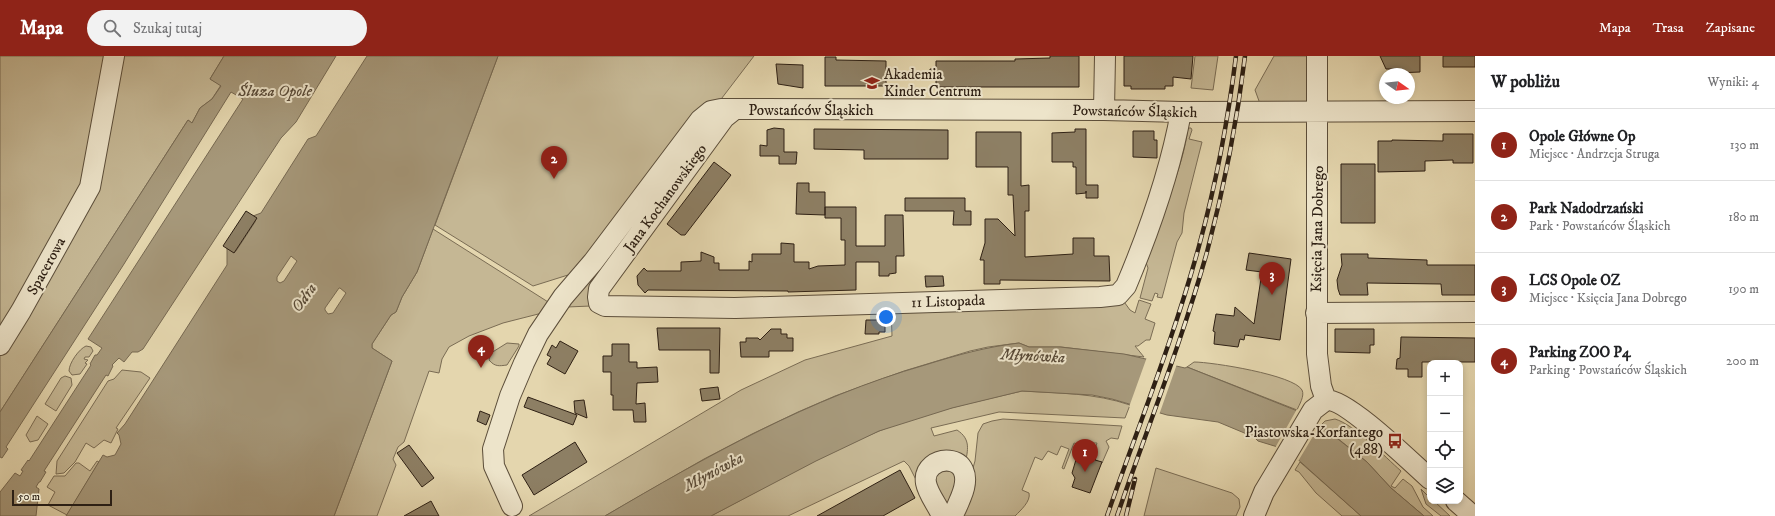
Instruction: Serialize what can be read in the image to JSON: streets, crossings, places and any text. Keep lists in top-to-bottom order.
{
  "streets": {
    "street": [
      "Powstańców Śląskich",
      "Jana Kochanowskiego",
      "Księcia Jana Dobrego",
      "Spacerowa",
      "11 Listopada"
    ]
  },
  "crossings": [
    ["Powstańców Śląskich", "Jana Kochanowskiego"],
    ["Powstańców Śląskich", "Księcia Jana Dobrego"],
    ["Powstańców Śląskich", "11 Listopada"],
    ["Jana Kochanowskiego", "11 Listopada"]
  ],
  "water": ["Śluza Opole", "Odra", "Młynówka"],
  "places": {
    "school or university": ["Akademia Kinder Centrum"],
    "bus stop": ["Piastowska-Korfantego (488)"]
  },
  "scale_bar": "50 m",
  "north": "right",
  "page": {
    "header": "Mapa",
    "search": "Szukaj tutaj",
    "nav": ["Mapa", "Trasa", "Zapisane"],
    "heading": ["W pobliżu", "Wyniki: 4"],
    "list": [
      {
        "mark": "1",
        "name": "Opole Główne Op",
        "note": "Miejsce · Andrzeja Struga",
        "value": "130 m"
      },
      {
        "mark": "2",
        "name": "Park Nadodrzański",
        "note": "Park · Powstańców Śląskich",
        "value": "180 m"
      },
      {
        "mark": "3",
        "name": "LCS Opole OZ",
        "note": "Miejsce · Księcia Jana Dobrego",
        "value": "190 m"
      },
      {
        "mark": "4",
        "name": "Parking ZOO P4",
        "note": "Parking · Powstańców Śląskich",
        "value": "200 m"
      }
    ],
    "pins": [
      "2",
      "3",
      "4",
      "1"
    ],
    "map_buttons": ["+", "−"],
    "scale": "50 m"
  }
}
